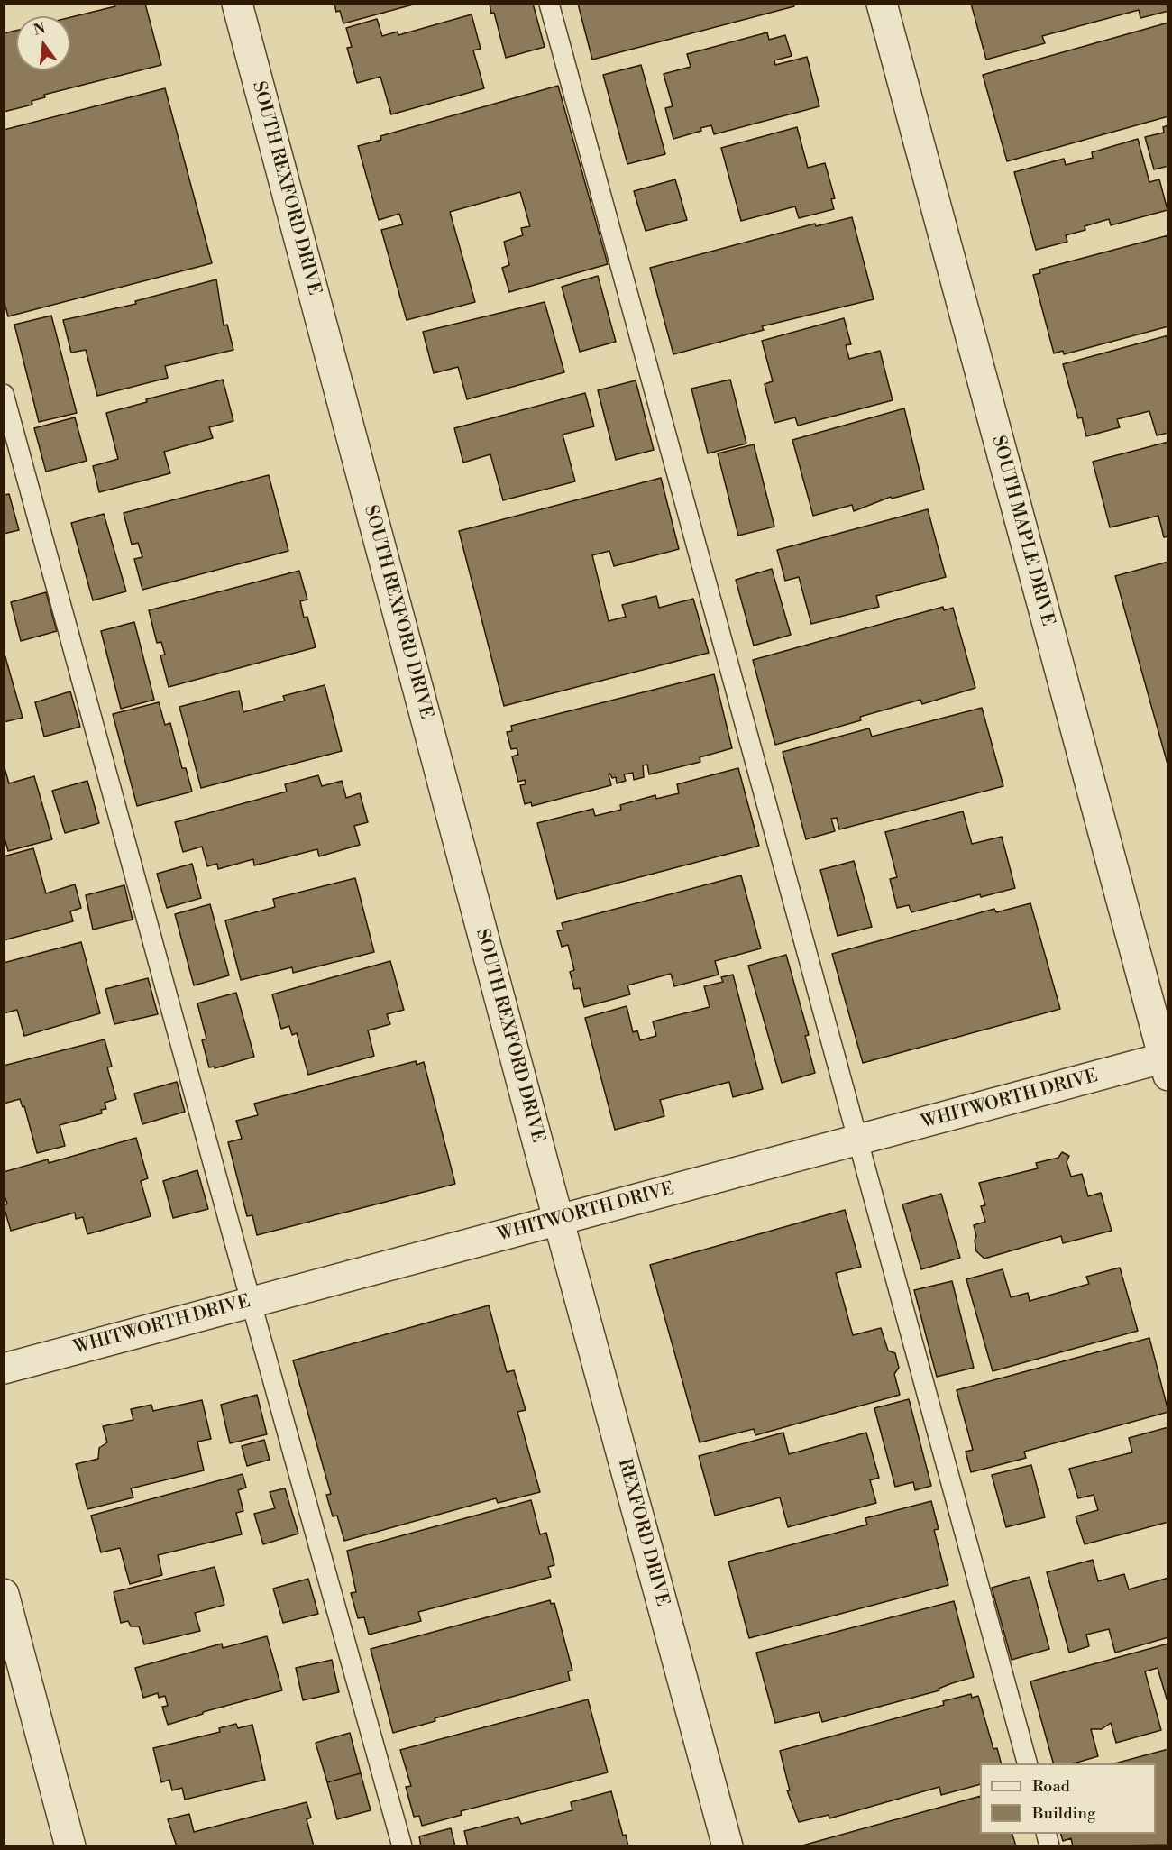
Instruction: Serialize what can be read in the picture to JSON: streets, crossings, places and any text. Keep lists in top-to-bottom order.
{
  "streets": {
    "street": [
      "SOUTH REXFORD DRIVE",
      "SOUTH MAPLE DRIVE",
      "WHITWORTH DRIVE",
      "REXFORD DRIVE"
    ]
  },
  "crossings": [
    ["SOUTH REXFORD DRIVE", "WHITWORTH DRIVE"],
    ["SOUTH REXFORD DRIVE", "REXFORD DRIVE"],
    ["SOUTH MAPLE DRIVE", "WHITWORTH DRIVE"],
    ["WHITWORTH DRIVE", "REXFORD DRIVE"]
  ],
  "legend": ["Road", "Building"],
  "north": "top"
}
